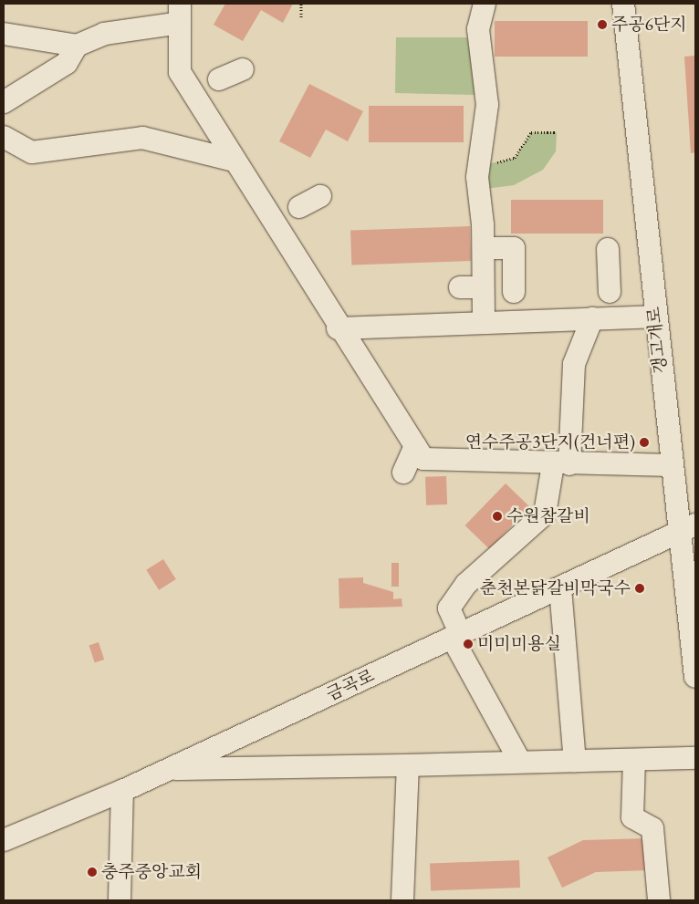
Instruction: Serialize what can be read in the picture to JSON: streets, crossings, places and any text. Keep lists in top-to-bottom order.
{
  "streets": {
    "street": ["갱고개로", "금곡로"]
  },
  "crossings": [
    ["갱고개로", "금곡로"]
  ],
  "places": [
    "주공6단지",
    "연수주공3단지(건너편)",
    "수원참갈비",
    "춘천본닭갈비막국수",
    "미미미용실",
    "충주중앙교회"
  ]
}
